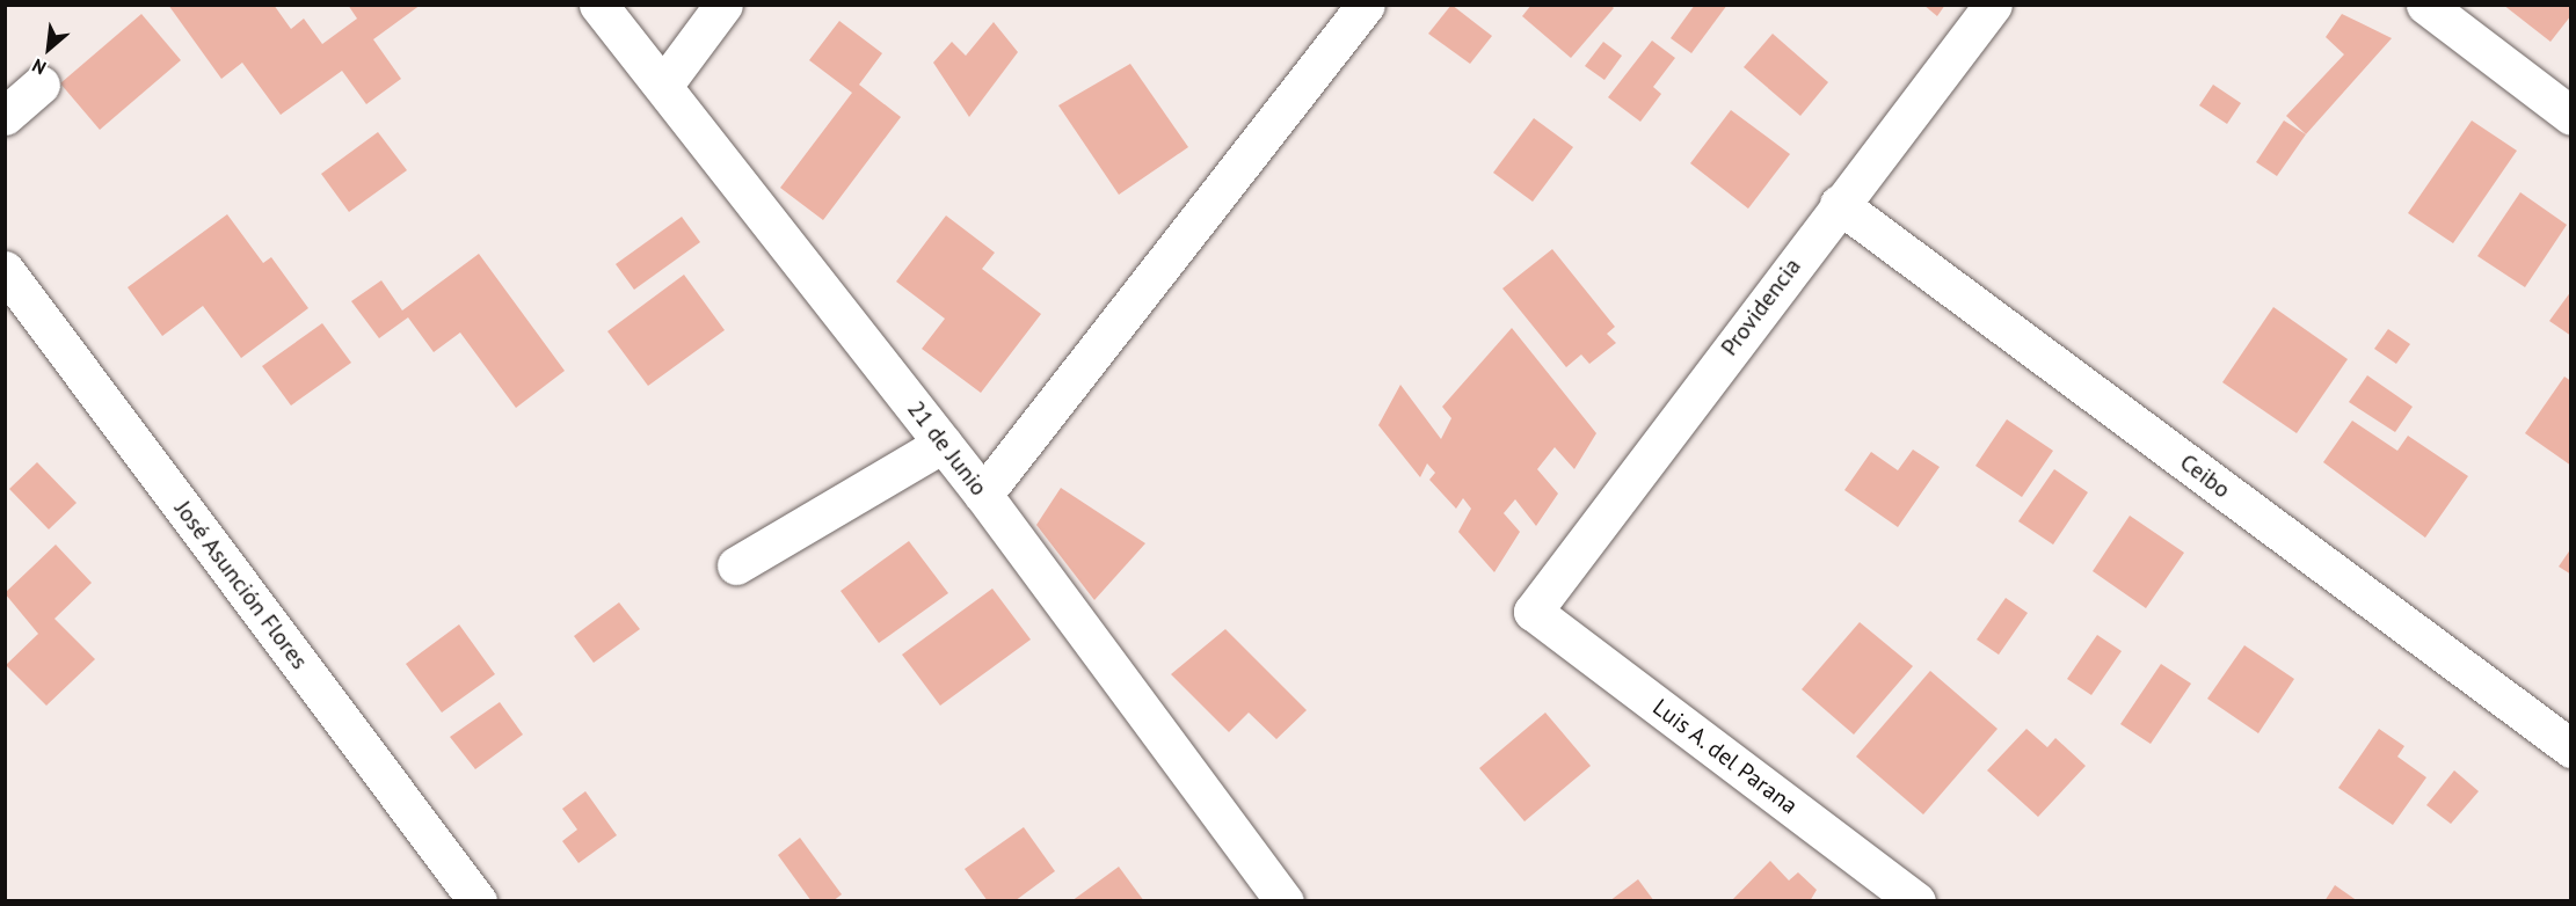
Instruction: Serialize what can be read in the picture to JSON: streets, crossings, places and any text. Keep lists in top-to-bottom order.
{
  "streets": {
    "street": [
      "Providencia",
      "21 de Junio",
      "Ceibo",
      "José Asunción Flores",
      "Luis A. del Parana"
    ]
  },
  "crossings": [
    ["Providencia", "Ceibo"],
    ["Providencia", "Luis A. del Parana"]
  ],
  "north": "bottom left"
}
